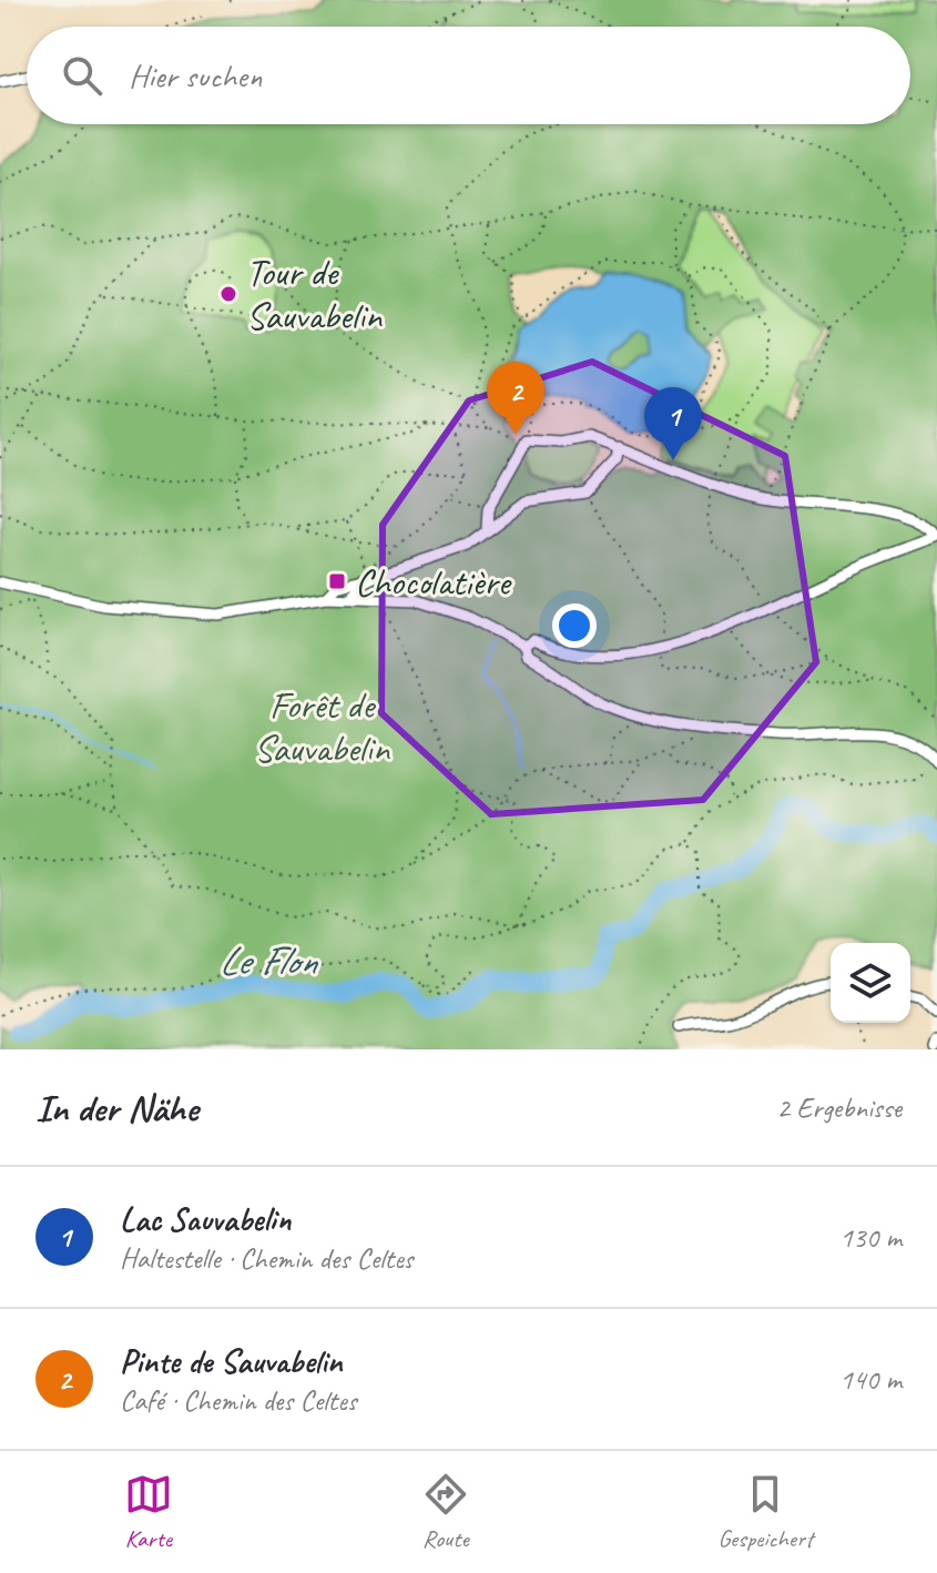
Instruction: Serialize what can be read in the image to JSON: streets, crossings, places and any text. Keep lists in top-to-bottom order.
{
  "water": ["Le Flon"],
  "parks": ["Forêt de Sauvabelin"],
  "places": {
    "other": ["Tour de Sauvabelin"],
    "transit": ["Chocolatière"]
  },
  "page": {
    "search": "Hier suchen",
    "pins": ["2", "1"],
    "heading": ["In der Nähe", "2 Ergebnisse"],
    "list": [
      {
        "mark": "1",
        "name": "Lac Sauvabelin",
        "note": "Haltestelle · Chemin des Celtes",
        "value": "130 m"
      },
      {
        "mark": "2",
        "name": "Pinte de Sauvabelin",
        "note": "Café · Chemin des Celtes",
        "value": "140 m"
      }
    ],
    "nav": ["Karte", "Route", "Gespeichert"]
  }
}
